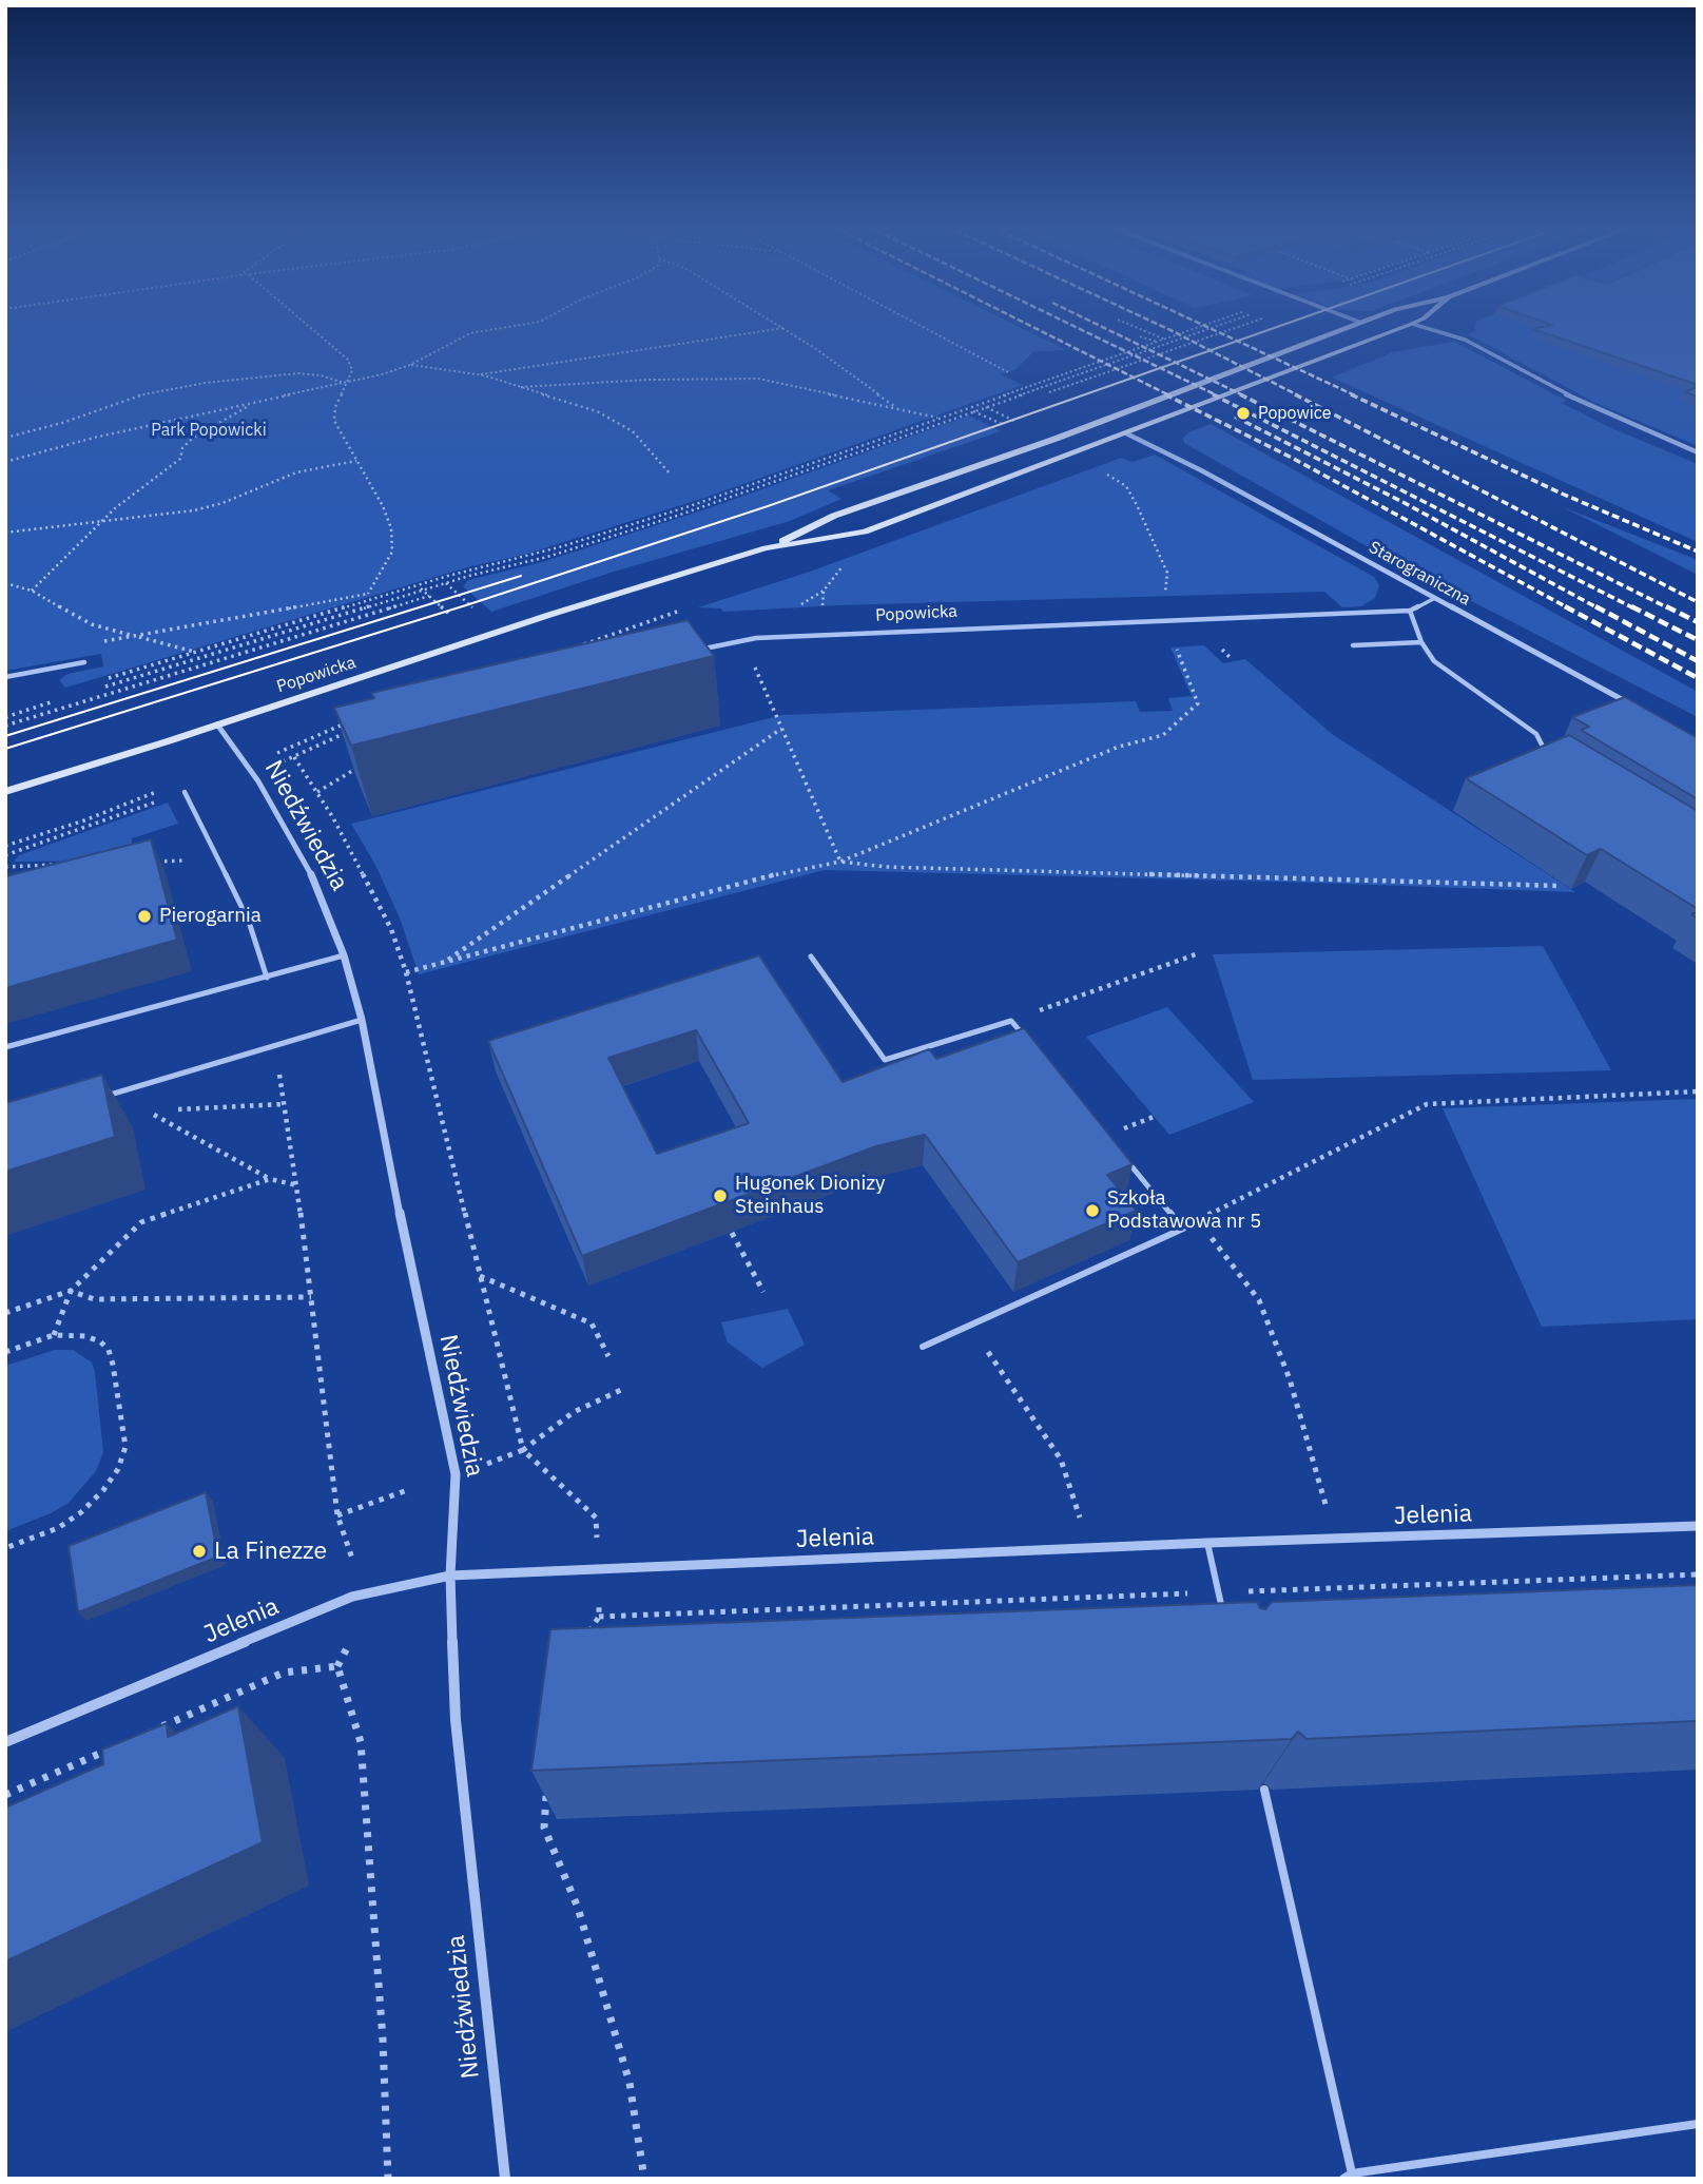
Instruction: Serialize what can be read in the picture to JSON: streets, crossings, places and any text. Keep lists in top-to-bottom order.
{
  "streets": {
    "street": [
      "Starograniczna",
      "Popowicka",
      "Niedźwiedzia",
      "Jelenia"
    ]
  },
  "crossings": [
    ["Starograniczna", "Popowicka"],
    ["Popowicka", "Niedźwiedzia"],
    ["Niedźwiedzia", "Jelenia"]
  ],
  "parks": ["Park Popowicki"],
  "places": [
    "Popowice",
    "Pierogarnia",
    "Hugonek Dionizy Steinhaus",
    "Szkoła Podstawowa nr 5",
    "La Finezze"
  ]
}
